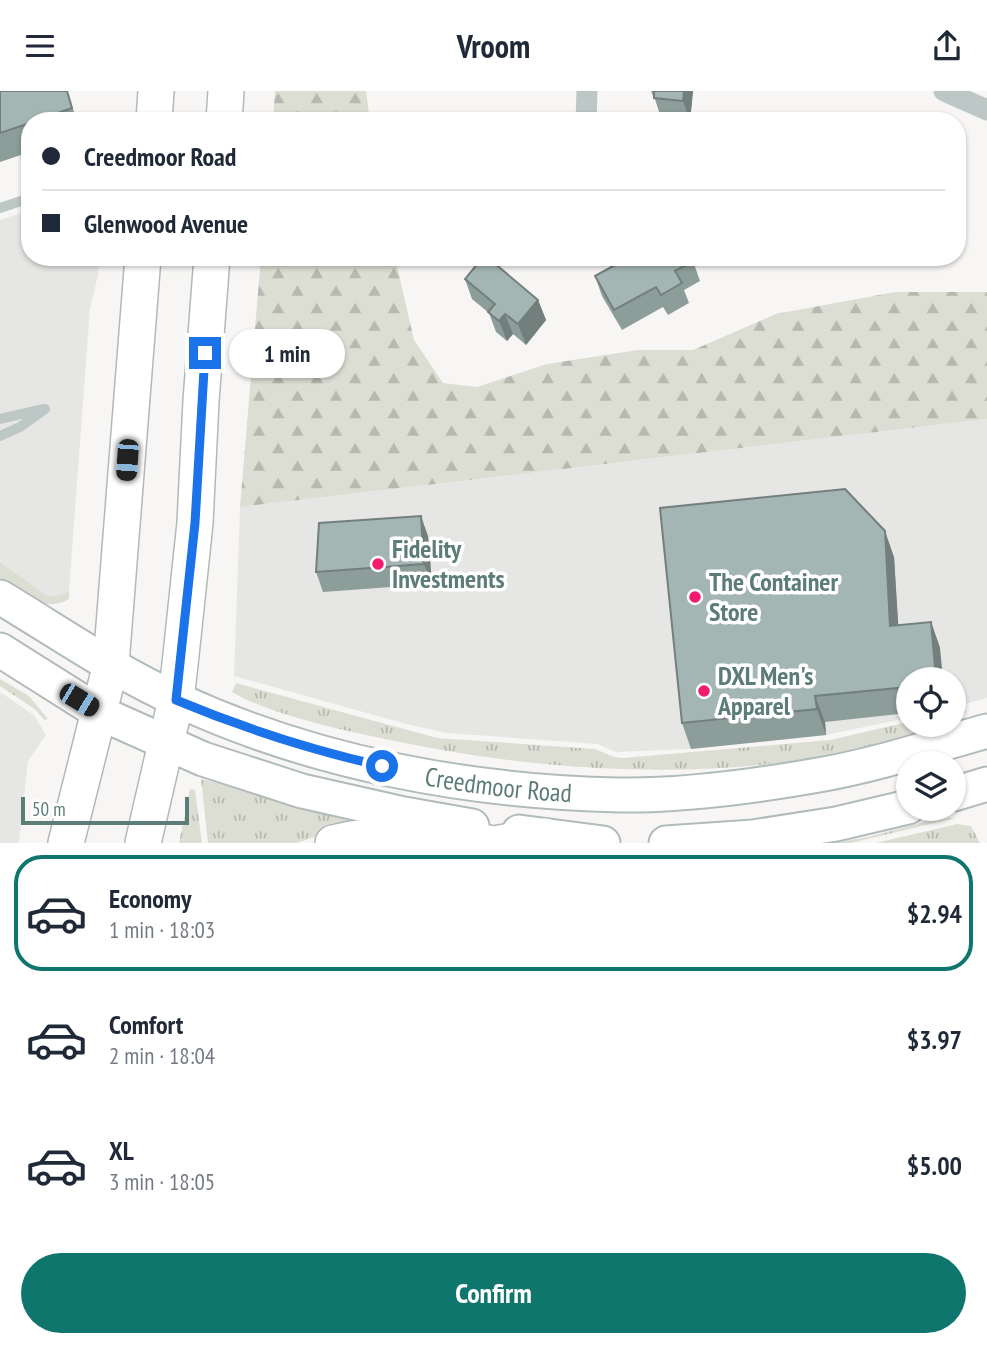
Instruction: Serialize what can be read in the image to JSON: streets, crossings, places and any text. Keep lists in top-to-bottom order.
{
  "streets": {
    "main road": ["Creedmoor Road"]
  },
  "places": ["Fidelity Investments", "The Container Store", "DXL Men's Apparel"],
  "scale_bar": "50 m",
  "page": {
    "header": "Vroom",
    "banner": ["Creedmoor Road", "Glenwood Avenue"],
    "bubble": "1 min",
    "scale": "50 m",
    "list": [
      {
        "name": "Economy",
        "note": "1 min · 18:03",
        "value": "$2.94"
      },
      {
        "name": "Comfort",
        "note": "2 min · 18:04",
        "value": "$3.97"
      },
      {
        "name": "XL",
        "note": "3 min · 18:05",
        "value": "$5.00"
      }
    ],
    "buttons": "Confirm"
  }
}
